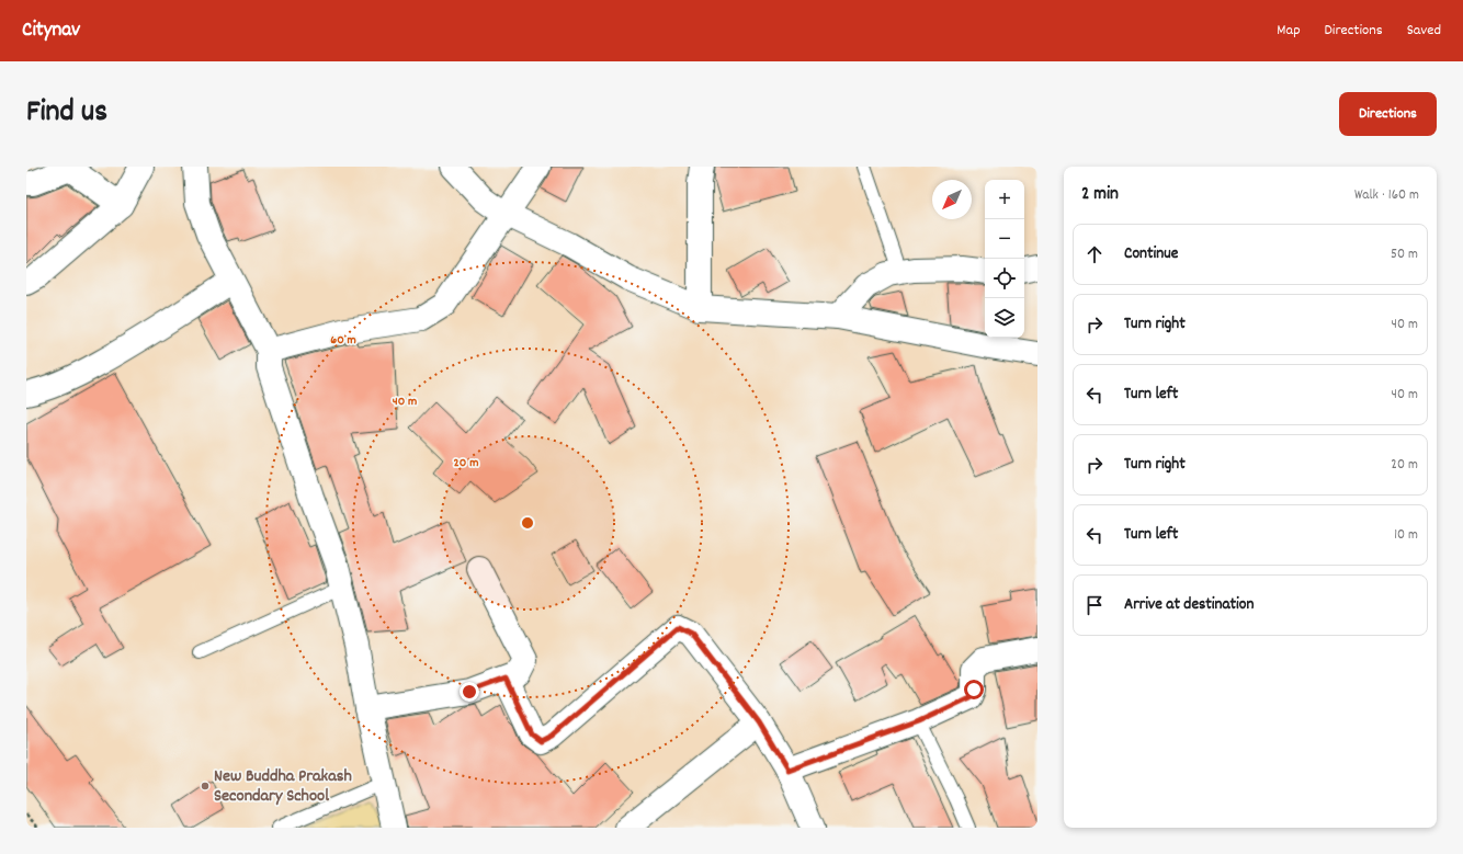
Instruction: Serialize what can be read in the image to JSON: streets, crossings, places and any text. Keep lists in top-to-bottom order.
{
  "places": ["New Buddha Prakash Secondary School"],
  "north": "bottom left",
  "page": {
    "header": "Citynav",
    "nav": ["Map", "Directions", "Saved"],
    "title": "Find us",
    "buttons": "Directions",
    "heading": ["2 min", "Walk · 160 m"],
    "map_buttons": ["+", "−"],
    "list": [
      ["Continue", "50 m"],
      ["Turn right", "40 m"],
      ["Turn left", "40 m"],
      ["Turn right", "20 m"],
      ["Turn left", "10 m"],
      "Arrive at destination"
    ]
  },
  "rings": ["60 m", "40 m", "20 m"]
}
